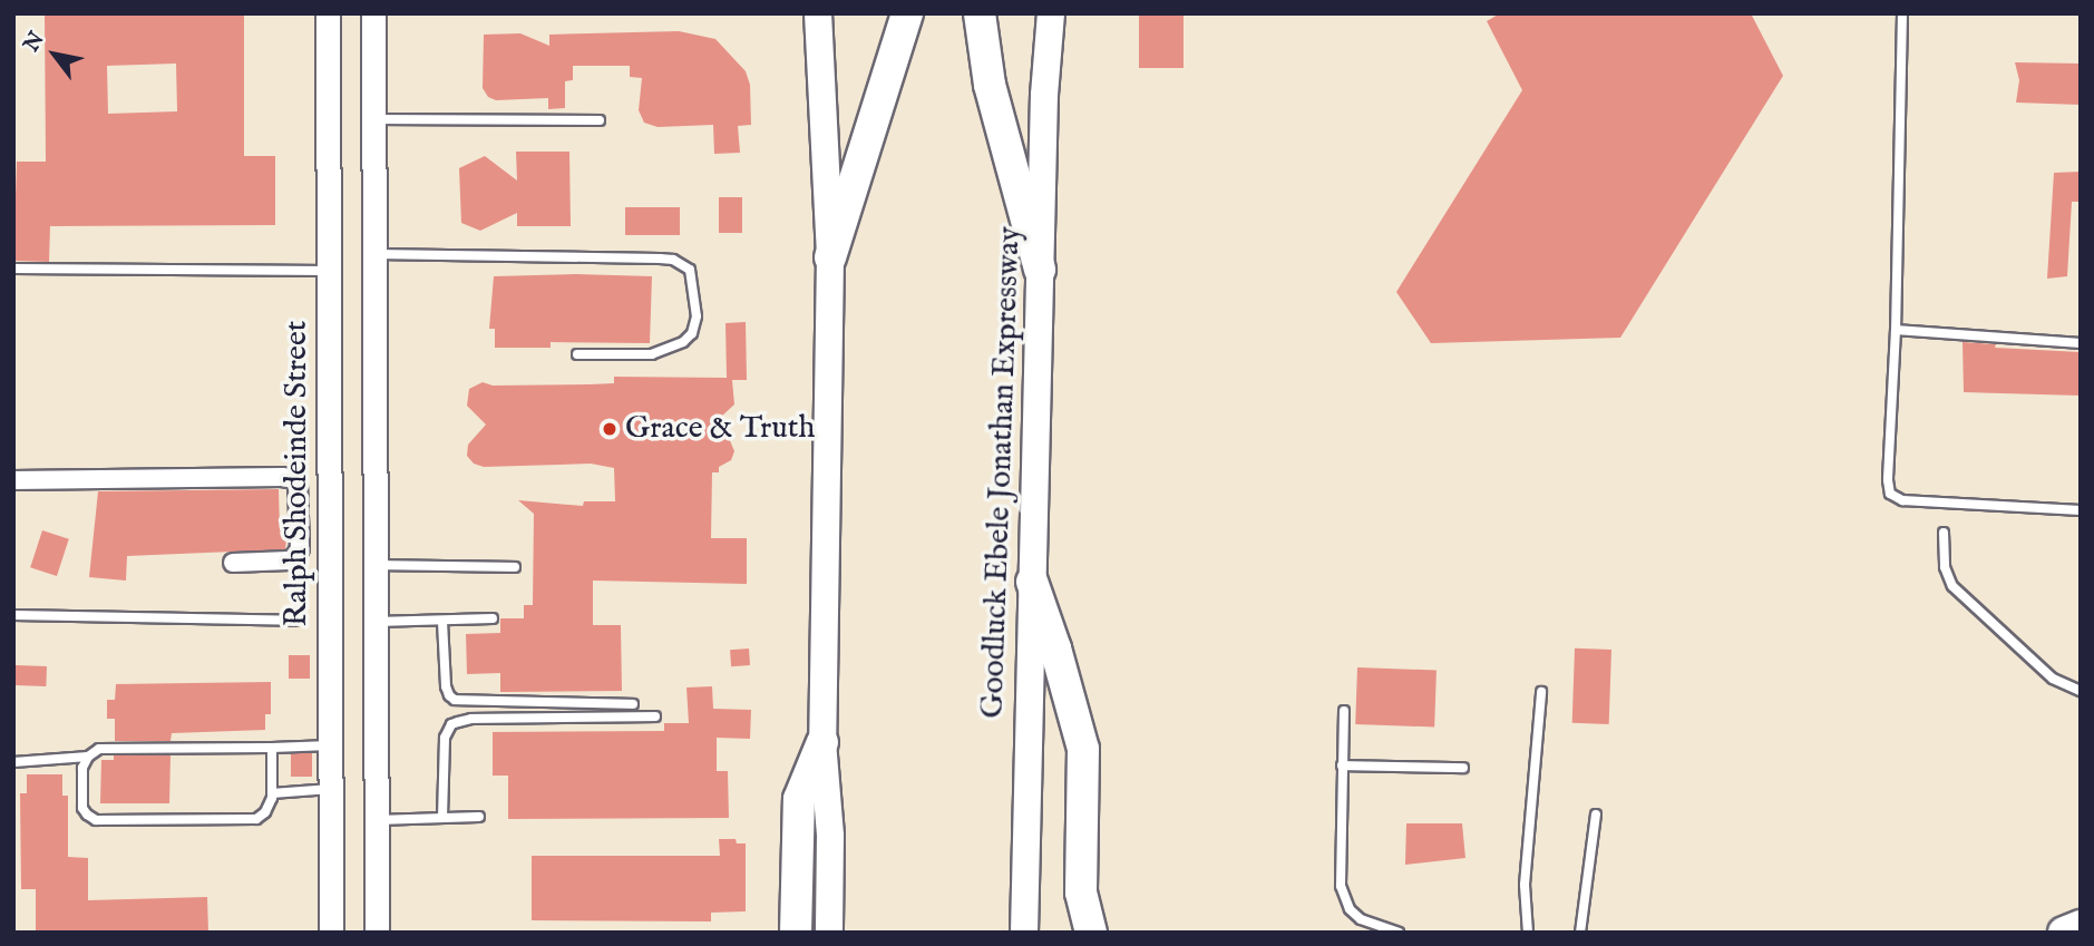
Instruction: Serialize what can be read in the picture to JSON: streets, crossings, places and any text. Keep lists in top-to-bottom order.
{
  "streets": {
    "main road": ["Goodluck Ebele Jonathan Expressway"],
    "street": ["Ralph Shodeinde Street"]
  },
  "places": ["Grace & Truth"],
  "north": "top left"
}
